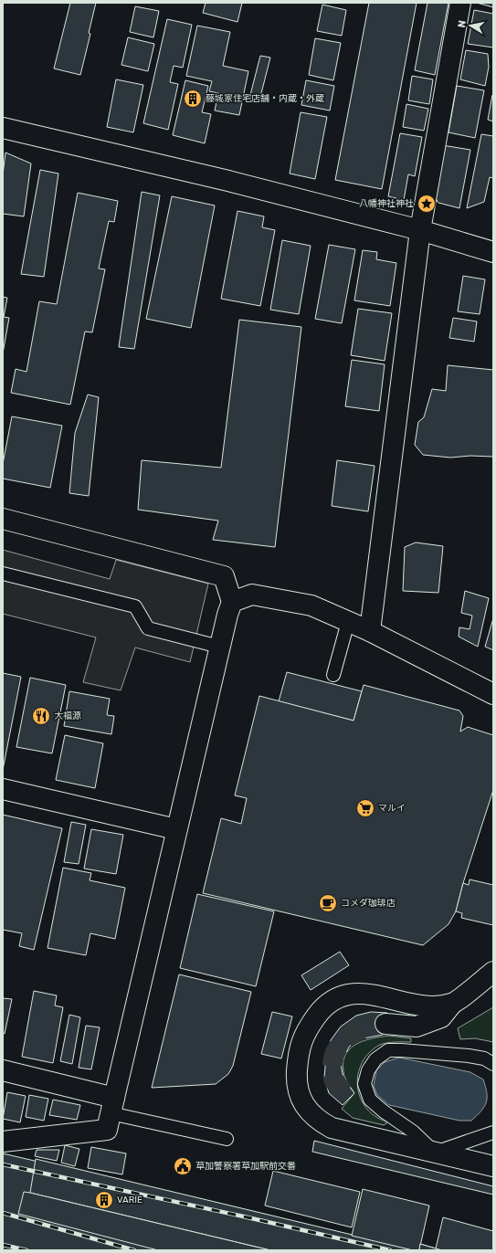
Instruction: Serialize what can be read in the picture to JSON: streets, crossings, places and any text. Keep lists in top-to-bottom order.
{
  "places": {
    "building": ["藤城家住宅店舗・内蔵・外蔵", "VARIE"],
    "place": ["八幡神社神社"],
    "restaurant": ["大福源"],
    "supermarket": ["マルイ"],
    "cafe": ["コメダ珈琲店"],
    "public building": ["草加警察署草加駅前交番"]
  },
  "north": "left"
}
